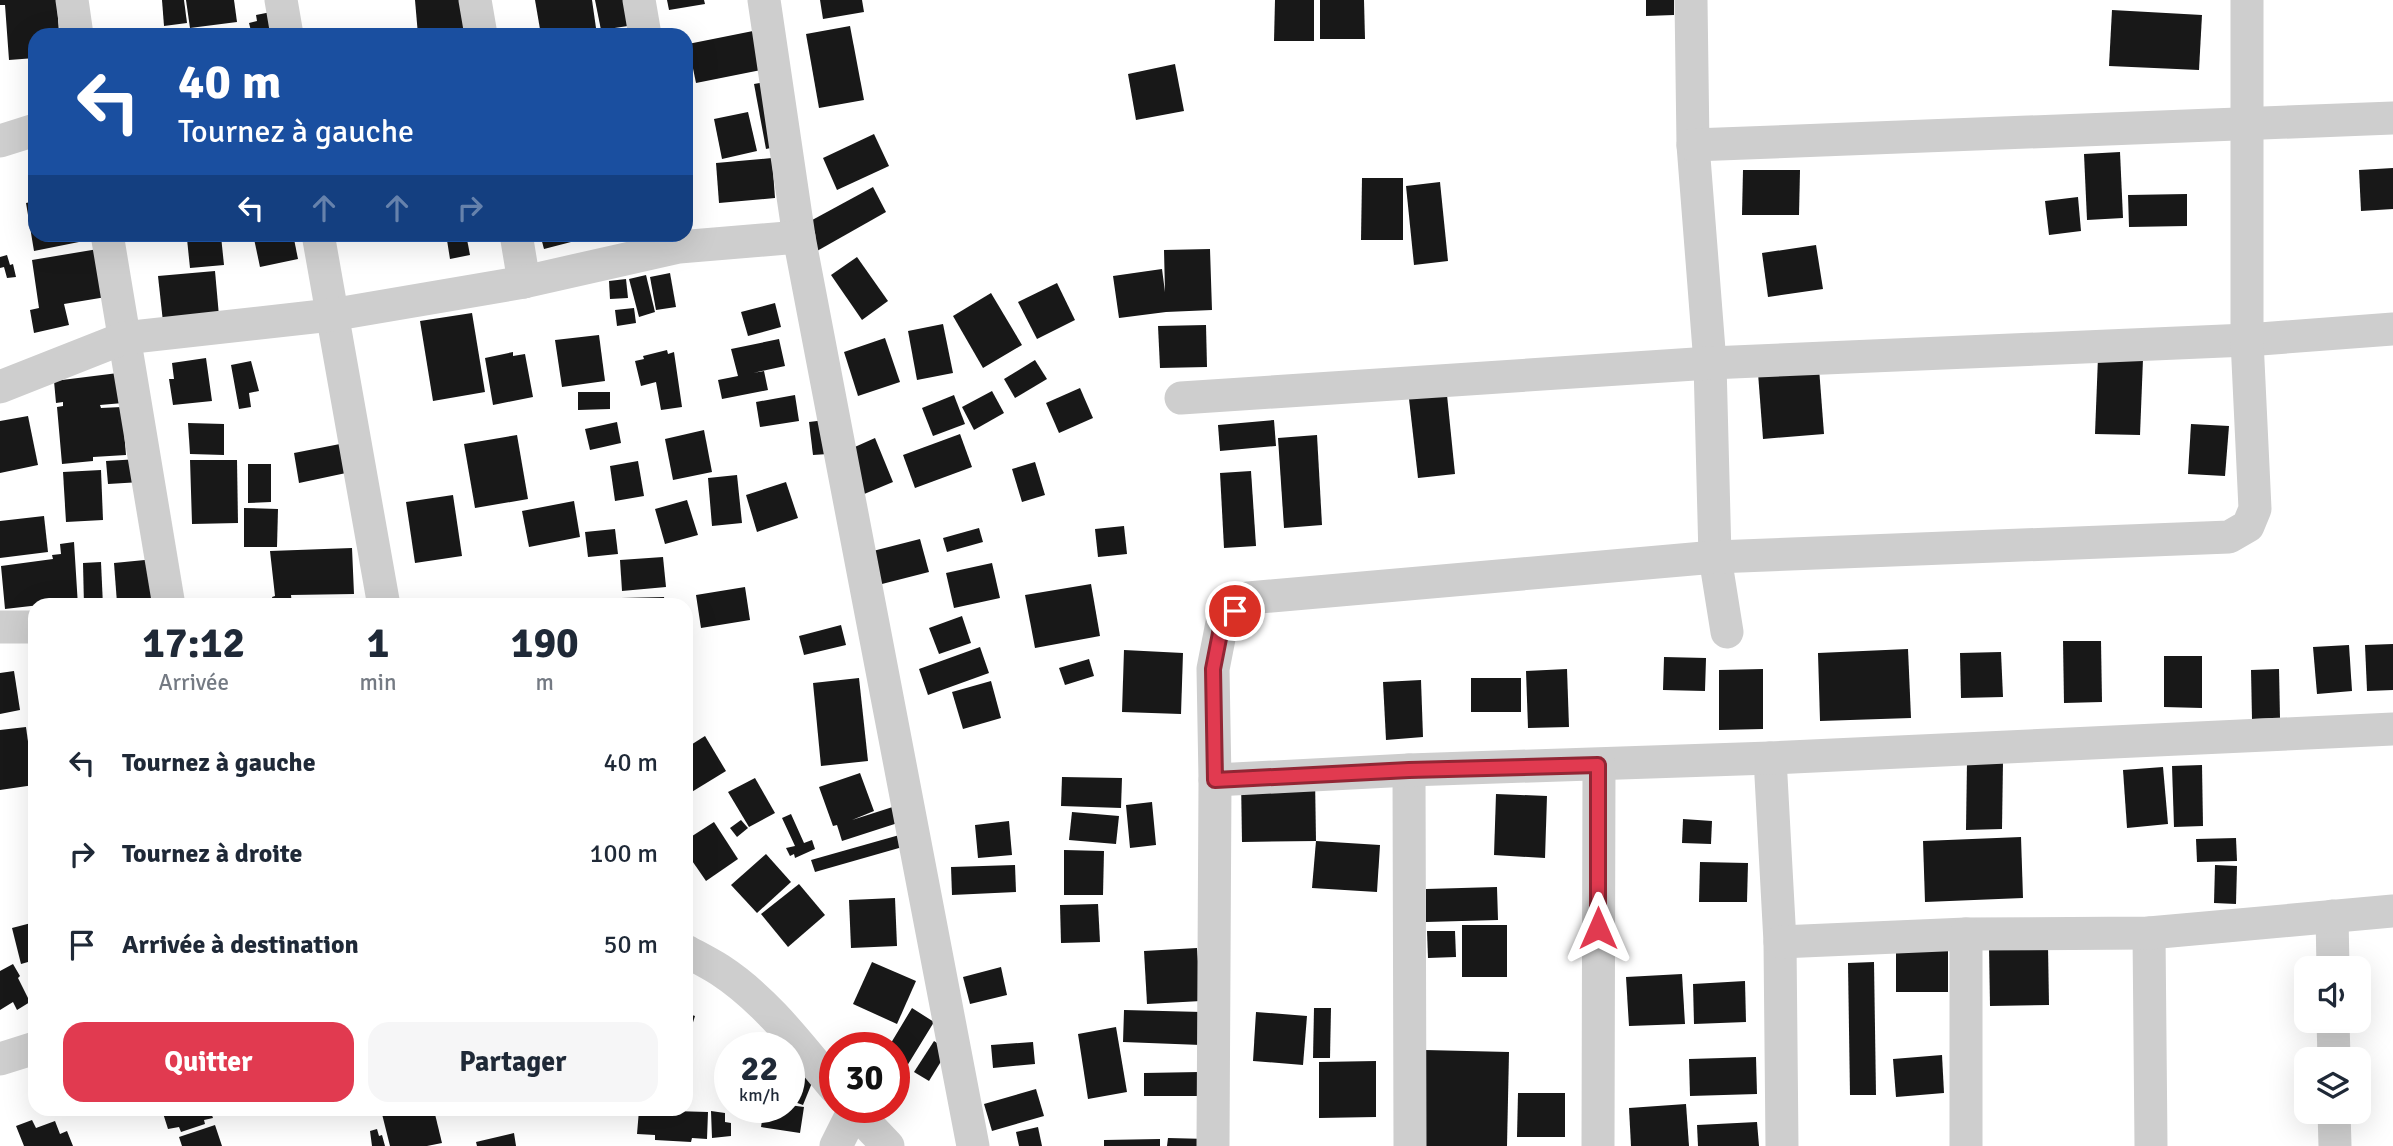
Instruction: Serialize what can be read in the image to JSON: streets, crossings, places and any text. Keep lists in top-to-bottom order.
{
  "page": {
    "turn": ["40 m", "Tournez à gauche"],
    "eta": [
      "17:12",
      "Arrivée",
      "1",
      "min",
      "190",
      "m"
    ],
    "list": [
      {
        "name": "Tournez à gauche",
        "value": "40 m"
      },
      {
        "name": "Tournez à droite",
        "value": "100 m"
      },
      {
        "name": "Arrivée à destination",
        "value": "50 m"
      }
    ],
    "buttons": ["Quitter", "Partager"],
    "speed": "22 km/h",
    "limit": "30"
  }
}
